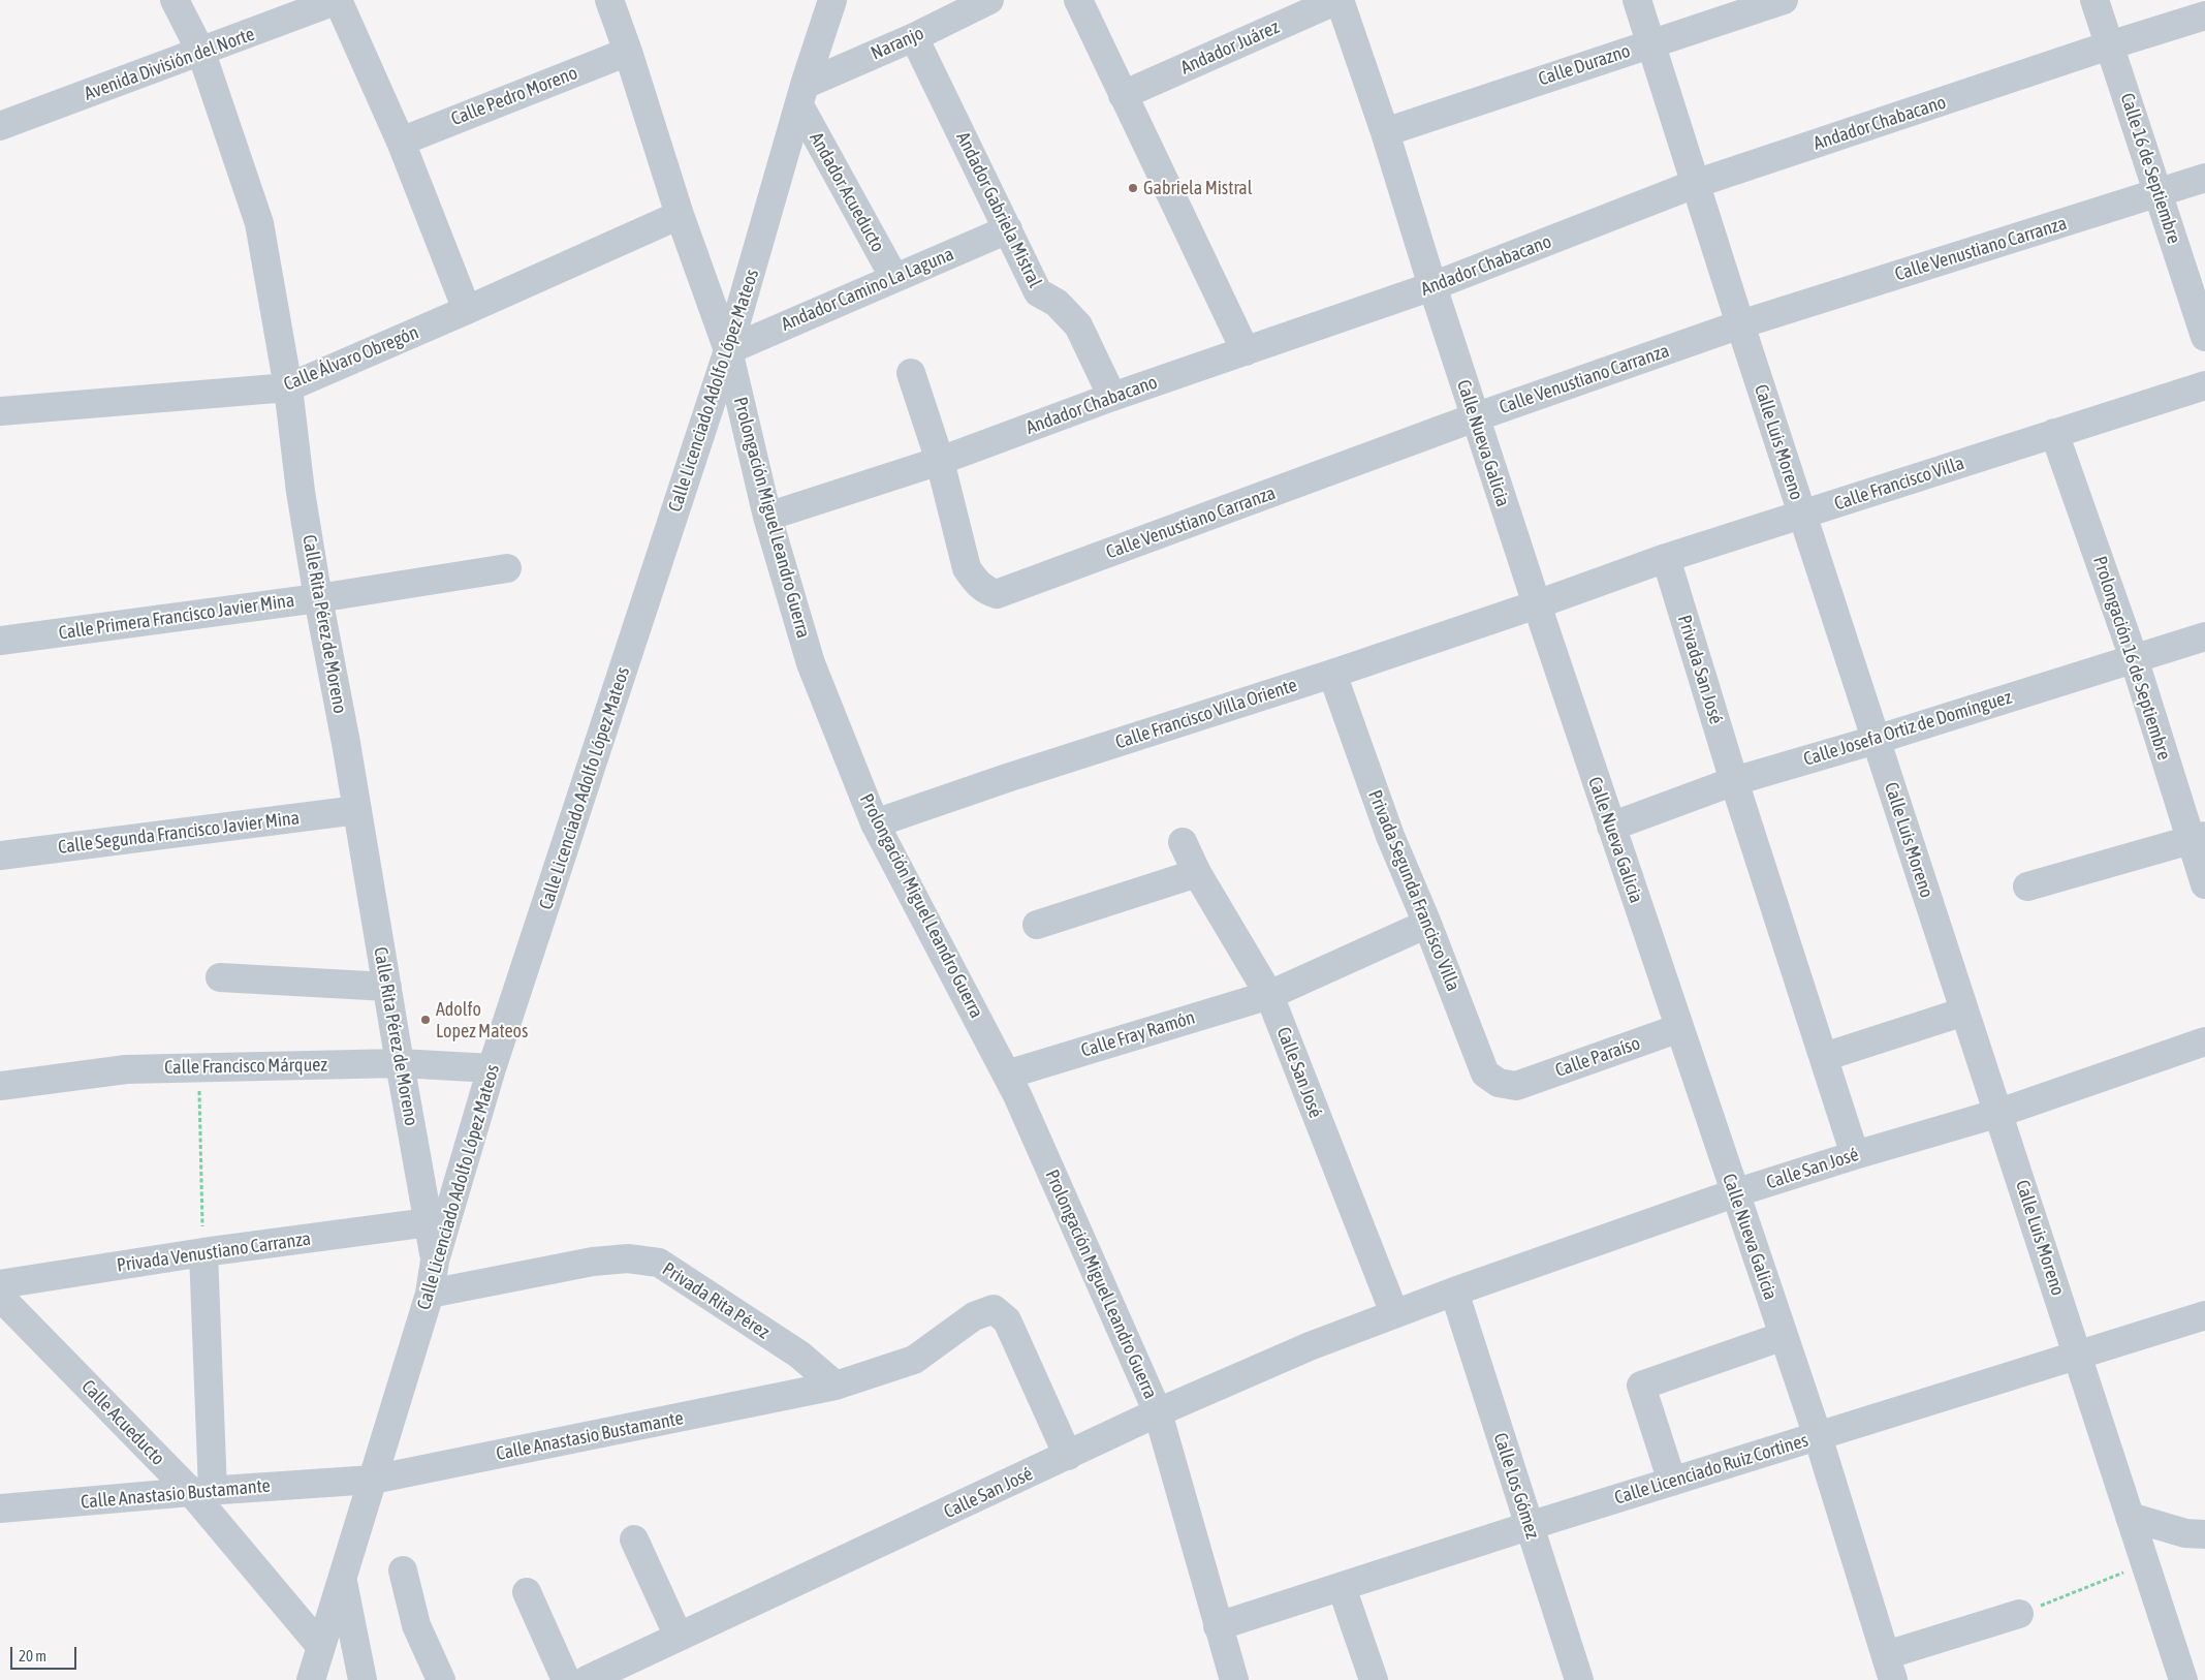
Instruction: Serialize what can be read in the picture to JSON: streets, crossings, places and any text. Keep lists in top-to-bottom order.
{
  "streets": {
    "street": [
      "Naranjo",
      "Andador Juárez",
      "Avenida División del Norte",
      "Calle Durazno",
      "Calle Pedro Moreno",
      "Andador Chabacano",
      "Calle 16 de Septiembre",
      "Andador Acueducto",
      "Andador Gabriela Mistral",
      "Calle Venustiano Carranza",
      "Andador Camino La Laguna",
      "Calle Álvaro Obregón",
      "Calle Licenciado Adolfo López Mateos",
      "Calle Luis Moreno",
      "Calle Nueva Galicia",
      "Calle Francisco Villa",
      "Prolongación Miguel Leandro Guerra",
      "Calle Primera Francisco Javier Mina",
      "Calle Rita Pérez de Moreno",
      "Prolongación 16 de Septiembre",
      "Privada San José",
      "Calle Francisco Villa Oriente",
      "Calle Josefa Ortiz de Domínguez",
      "Calle Segunda Francisco Javier Mina",
      "Privada Segunda Francisco Villa",
      "Calle Fray Ramón",
      "Calle Paraíso",
      "Calle Francisco Márquez",
      "Calle San José",
      "Privada Venustiano Carranza",
      "Privada Rita Pérez",
      "Calle Acueducto",
      "Calle Anastasio Bustamante",
      "Calle Licenciado Ruiz Cortines",
      "Calle Los Gómez"
    ]
  },
  "crossings": [
    ["Naranjo", "Andador Acueducto"],
    ["Naranjo", "Andador Gabriela Mistral"],
    ["Naranjo", "Calle Licenciado Adolfo López Mateos"],
    ["Andador Juárez", "Calle Nueva Galicia"],
    ["Avenida División del Norte", "Calle Rita Pérez de Moreno"],
    ["Calle Durazno", "Calle Luis Moreno"],
    ["Calle Durazno", "Calle Nueva Galicia"],
    ["Calle Pedro Moreno", "Prolongación Miguel Leandro Guerra"],
    ["Andador Chabacano", "Calle 16 de Septiembre"],
    ["Andador Chabacano", "Andador Gabriela Mistral"],
    ["Andador Chabacano", "Calle Venustiano Carranza"],
    ["Andador Chabacano", "Calle Luis Moreno"],
    ["Andador Chabacano", "Calle Nueva Galicia"],
    ["Andador Chabacano", "Prolongación Miguel Leandro Guerra"],
    ["Calle 16 de Septiembre", "Calle Venustiano Carranza"],
    ["Andador Acueducto", "Andador Camino La Laguna"],
    ["Andador Acueducto", "Calle Licenciado Adolfo López Mateos"],
    ["Andador Gabriela Mistral", "Andador Camino La Laguna"],
    ["Calle Venustiano Carranza", "Calle Luis Moreno"],
    ["Calle Venustiano Carranza", "Calle Nueva Galicia"],
    ["Andador Camino La Laguna", "Calle Licenciado Adolfo López Mateos"],
    ["Andador Camino La Laguna", "Prolongación Miguel Leandro Guerra"],
    ["Calle Álvaro Obregón", "Prolongación Miguel Leandro Guerra"],
    ["Calle Álvaro Obregón", "Calle Rita Pérez de Moreno"],
    ["Calle Licenciado Adolfo López Mateos", "Prolongación Miguel Leandro Guerra"],
    ["Calle Licenciado Adolfo López Mateos", "Calle Rita Pérez de Moreno"],
    ["Calle Licenciado Adolfo López Mateos", "Calle Francisco Márquez"],
    ["Calle Licenciado Adolfo López Mateos", "Privada Rita Pérez"],
    ["Calle Licenciado Adolfo López Mateos", "Calle Acueducto"],
    ["Calle Licenciado Adolfo López Mateos", "Calle Anastasio Bustamante"],
    ["Calle Luis Moreno", "Calle Francisco Villa"],
    ["Calle Luis Moreno", "Calle Josefa Ortiz de Domínguez"],
    ["Calle Luis Moreno", "Calle San José"],
    ["Calle Luis Moreno", "Calle Licenciado Ruiz Cortines"],
    ["Calle Nueva Galicia", "Calle Francisco Villa"],
    ["Calle Nueva Galicia", "Calle Francisco Villa Oriente"],
    ["Calle Nueva Galicia", "Calle Josefa Ortiz de Domínguez"],
    ["Calle Nueva Galicia", "Calle Paraíso"],
    ["Calle Nueva Galicia", "Calle San José"],
    ["Calle Nueva Galicia", "Calle Licenciado Ruiz Cortines"],
    ["Calle Francisco Villa", "Prolongación 16 de Septiembre"],
    ["Calle Francisco Villa", "Privada San José"],
    ["Calle Francisco Villa", "Calle Francisco Villa Oriente"],
    ["Prolongación Miguel Leandro Guerra", "Calle Francisco Villa Oriente"],
    ["Prolongación Miguel Leandro Guerra", "Calle Fray Ramón"],
    ["Prolongación Miguel Leandro Guerra", "Calle San José"],
    ["Prolongación Miguel Leandro Guerra", "Calle Licenciado Ruiz Cortines"],
    ["Calle Primera Francisco Javier Mina", "Calle Rita Pérez de Moreno"],
    ["Calle Rita Pérez de Moreno", "Calle Segunda Francisco Javier Mina"],
    ["Calle Rita Pérez de Moreno", "Calle Francisco Márquez"],
    ["Calle Rita Pérez de Moreno", "Privada Venustiano Carranza"],
    ["Prolongación 16 de Septiembre", "Calle Josefa Ortiz de Domínguez"],
    ["Privada San José", "Calle Josefa Ortiz de Domínguez"],
    ["Calle Francisco Villa Oriente", "Privada Segunda Francisco Villa"],
    ["Privada Segunda Francisco Villa", "Calle Fray Ramón"],
    ["Privada Segunda Francisco Villa", "Calle Paraíso"],
    ["Calle Fray Ramón", "Calle San José"],
    ["Calle San José", "Calle Anastasio Bustamante"],
    ["Calle San José", "Calle Los Gómez"],
    ["Privada Rita Pérez", "Calle Anastasio Bustamante"],
    ["Calle Acueducto", "Calle Anastasio Bustamante"],
    ["Calle Licenciado Ruiz Cortines", "Calle Los Gómez"]
  ],
  "places": ["Gabriela Mistral", "Adolfo Lopez Mateos"],
  "scale_bar": "20 m"
}
